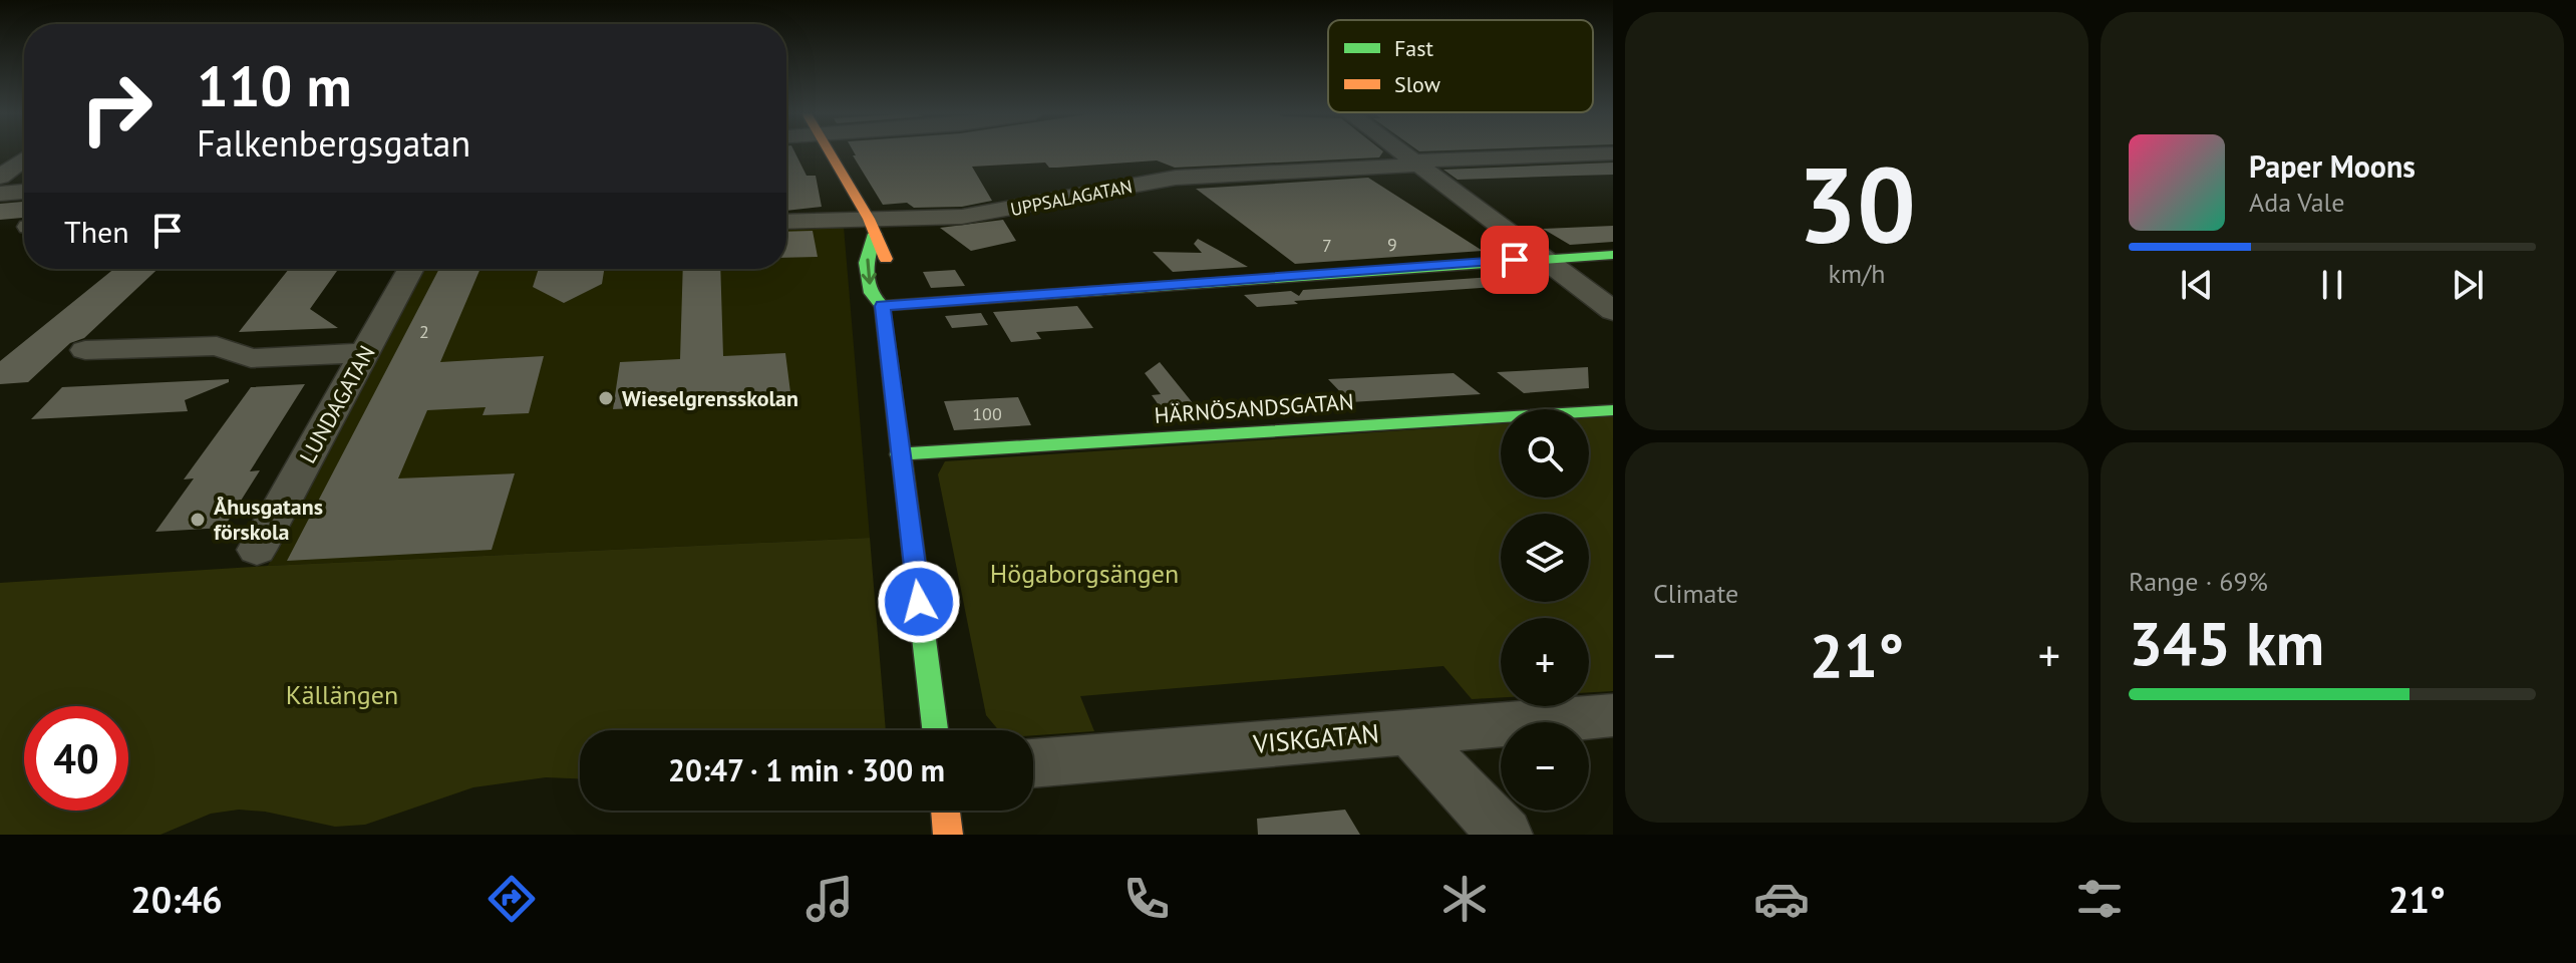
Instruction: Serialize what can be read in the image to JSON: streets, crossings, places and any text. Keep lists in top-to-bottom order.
{
  "streets": {
    "street": [
      "UPPSALAGATAN",
      "LUNDAGATAN",
      "HÄRNÖSANDSGATAN",
      "VISKGATAN"
    ]
  },
  "parks": ["Högaborgsängen", "Källängen"],
  "places": ["Wieselgrensskolan", "Åhusgatans förskola"],
  "house_numbers": [
    "9",
    "7",
    "2",
    "100"
  ],
  "legend": ["Fast", "Slow"],
  "page": {
    "tile": [
      ["30", "km/h"],
      "Climate",
      ["Range · 69%", "345 km"]
    ],
    "turn": ["110 m", "Falkenbergsgatan"],
    "song": ["Paper Moons", "Ada Vale"],
    "then": "Then",
    "map_buttons": ["+", "−"],
    "heat": ["−", "21°", "+"],
    "limit": "40",
    "trip": "20:47 · 1 min · 300 m",
    "tabs": ["20:46", "21°"]
  }
}
